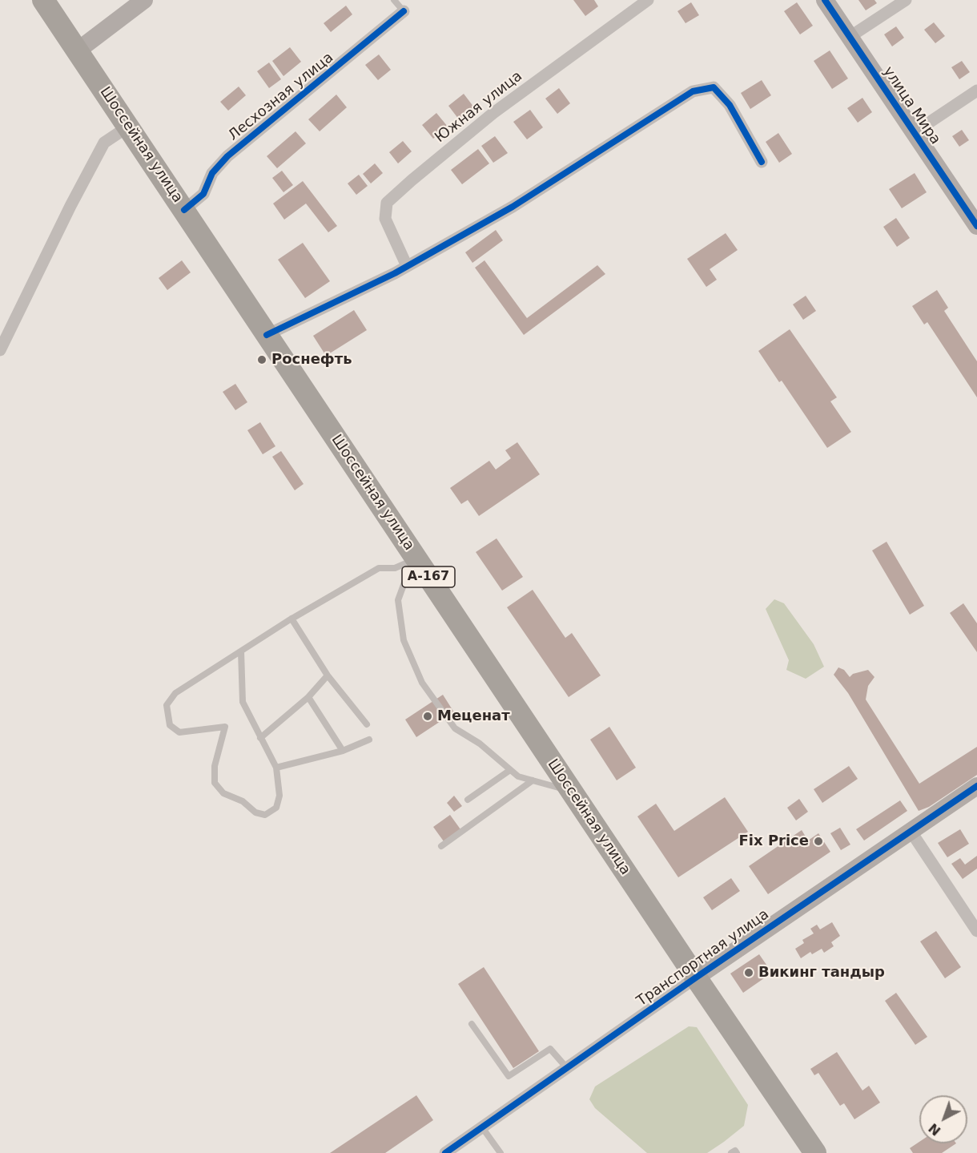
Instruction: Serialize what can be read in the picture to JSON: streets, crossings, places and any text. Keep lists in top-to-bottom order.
{
  "streets": {
    "highway": ["Шоссейная улица", "А-167"],
    "street": [
      "Лесхозная улица",
      "улица Мира",
      "Южная улица",
      "Транспортная улица"
    ]
  },
  "crossings": [
    ["Лесхозная улица", "Шоссейная улица"],
    ["Шоссейная улица", "Транспортная улица"]
  ],
  "places": [
    "Роснефть",
    "Меценат",
    "Fix Price",
    "Викинг тандыр"
  ],
  "north": "bottom left"
}
